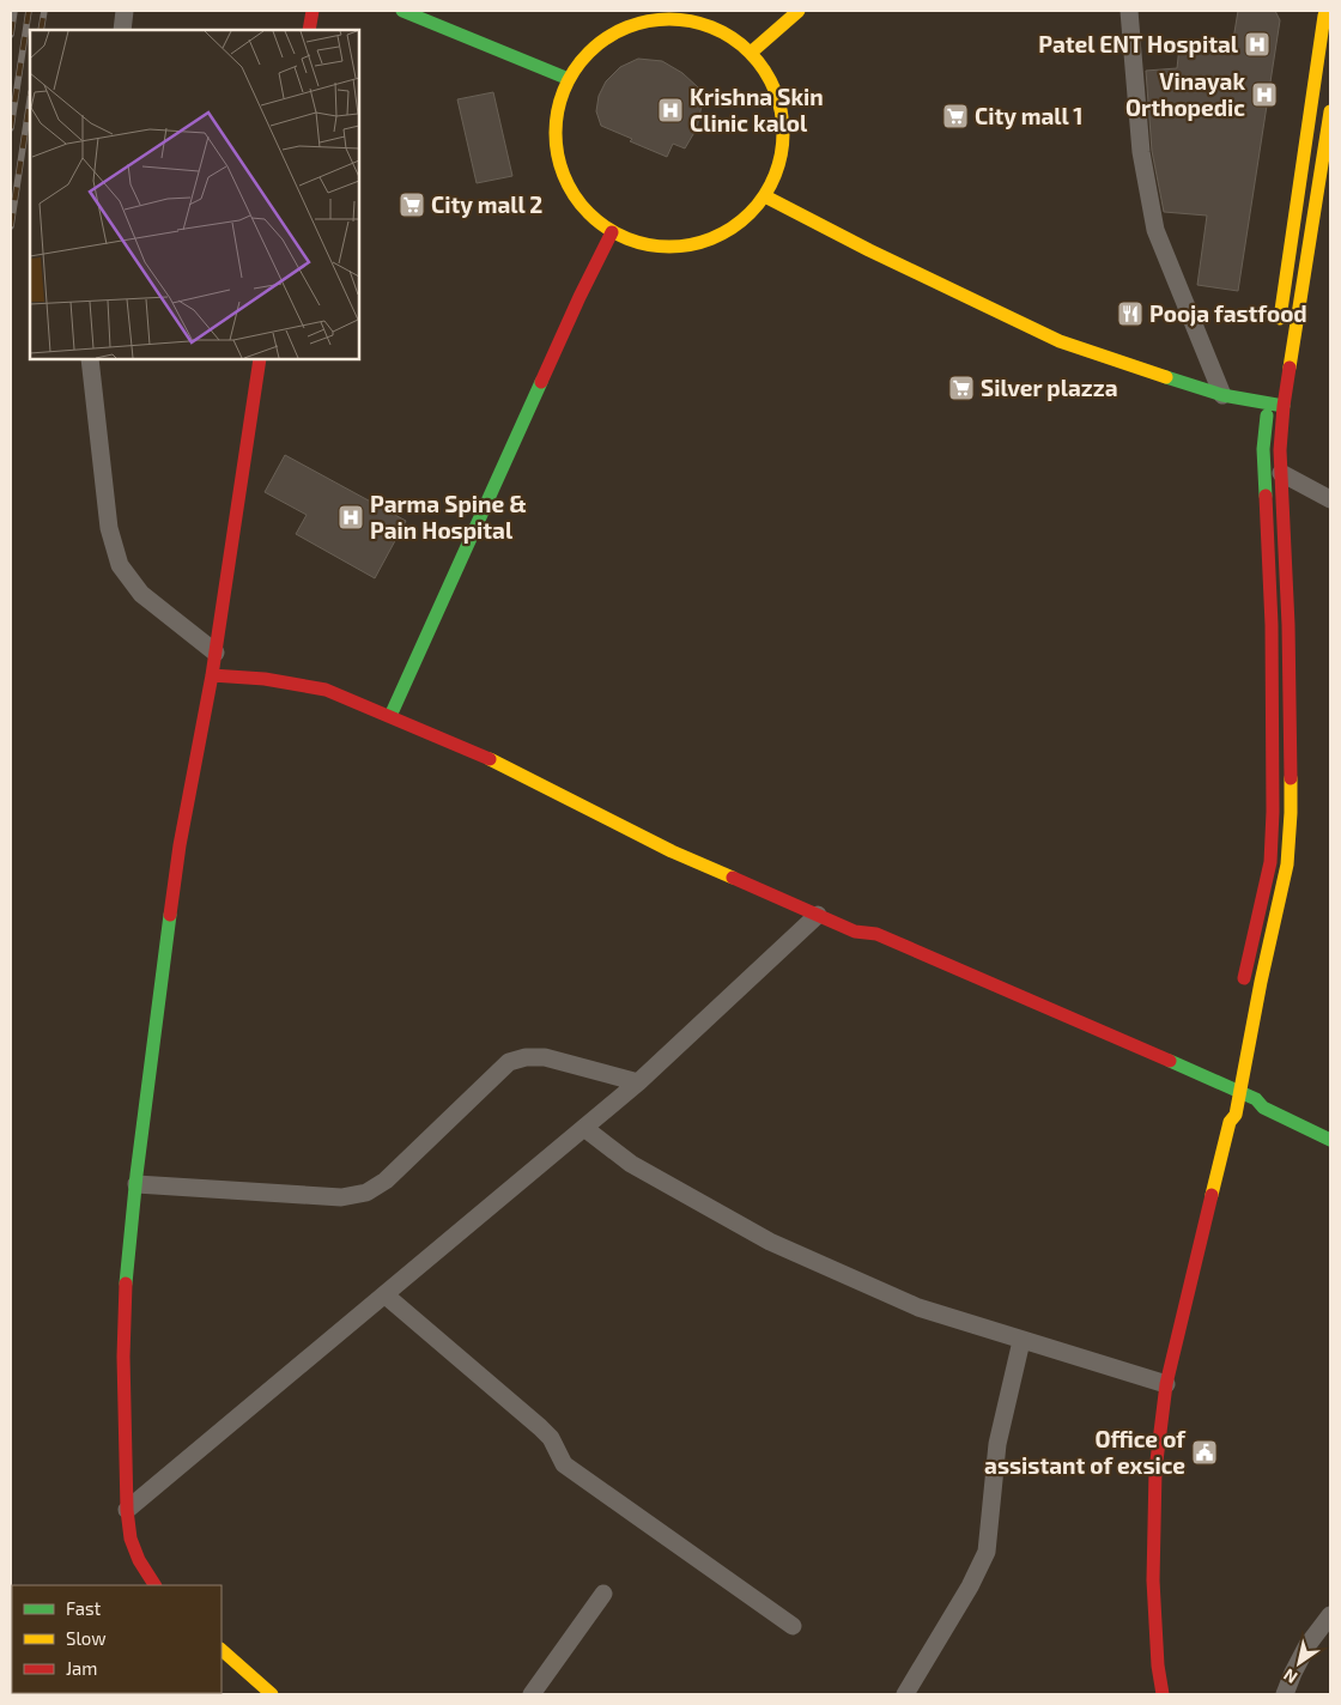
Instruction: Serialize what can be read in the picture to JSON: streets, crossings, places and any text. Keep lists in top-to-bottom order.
{
  "places": {
    "hospital": [
      "Patel ENT Hospital",
      "Vinayak Orthopedic",
      "Krishna Skin Clinic kalol",
      "Parma Spine & Pain Hospital"
    ],
    "supermarket": ["City mall 1", "City mall 2", "Silver plazza"],
    "restaurant": ["Pooja fastfood"],
    "public building": ["Office of assistant of exsice"]
  },
  "legend": ["Fast", "Slow", "Jam"],
  "north": "bottom left"
}
